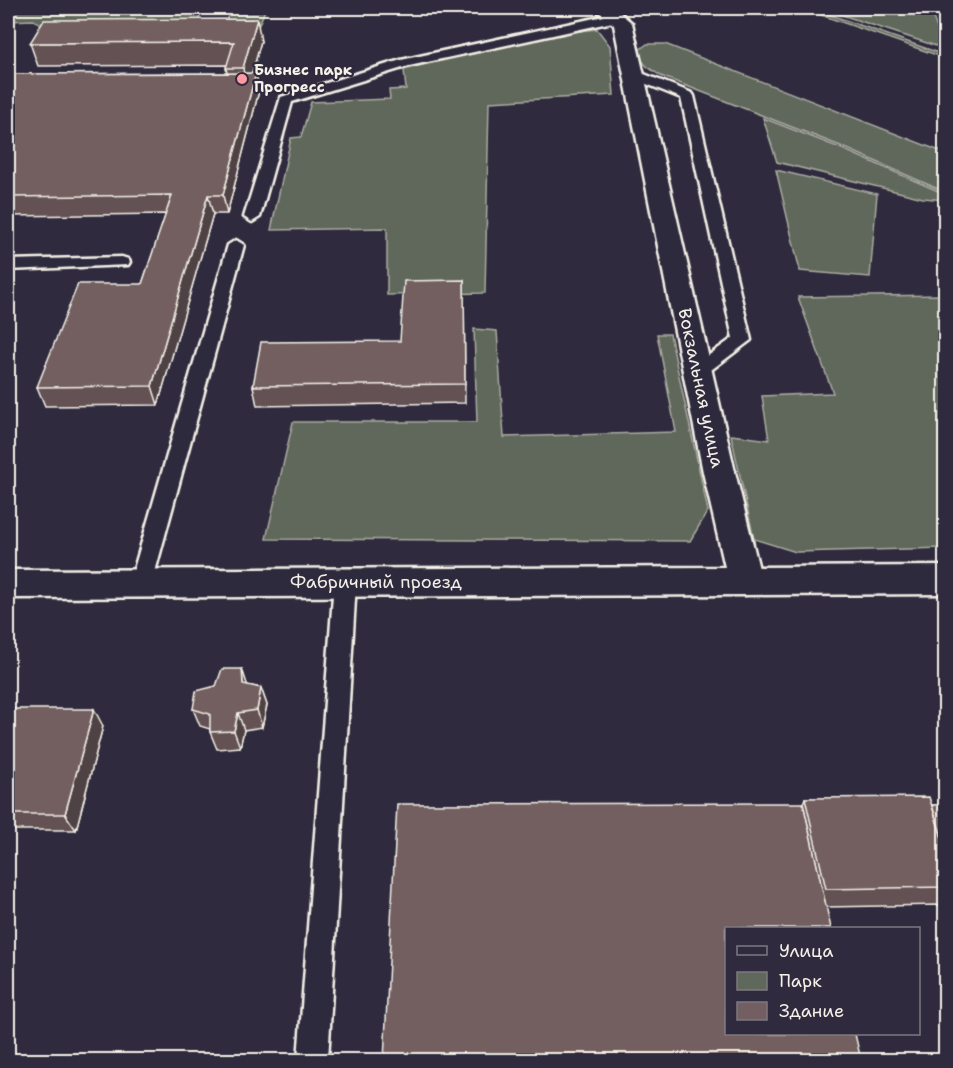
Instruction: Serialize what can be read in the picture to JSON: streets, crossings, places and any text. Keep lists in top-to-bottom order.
{
  "streets": {
    "street": ["Вокзальная улица", "Фабричный проезд"]
  },
  "crossings": [
    ["Вокзальная улица", "Фабричный проезд"]
  ],
  "places": ["Бизнес парк Прогресс"],
  "legend": ["Улица", "Парк", "Здание"]
}
